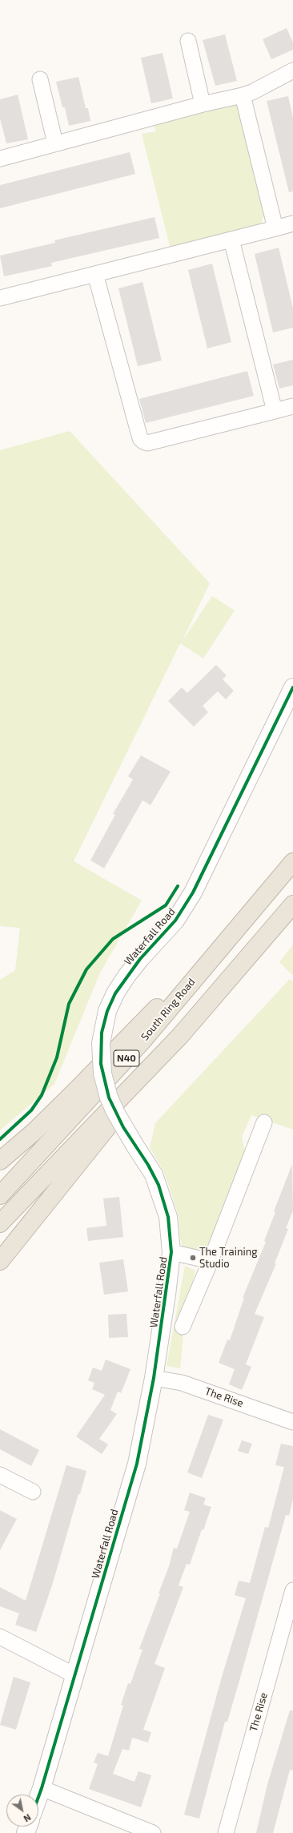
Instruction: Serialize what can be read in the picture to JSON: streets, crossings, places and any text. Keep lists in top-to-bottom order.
{
  "streets": {
    "highway": ["South Ring Road", "N40"],
    "street": ["Waterfall Road", "The Rise"]
  },
  "crossings": [
    ["Waterfall Road", "The Rise"]
  ],
  "places": ["The Training Studio"],
  "north": "bottom right"
}
